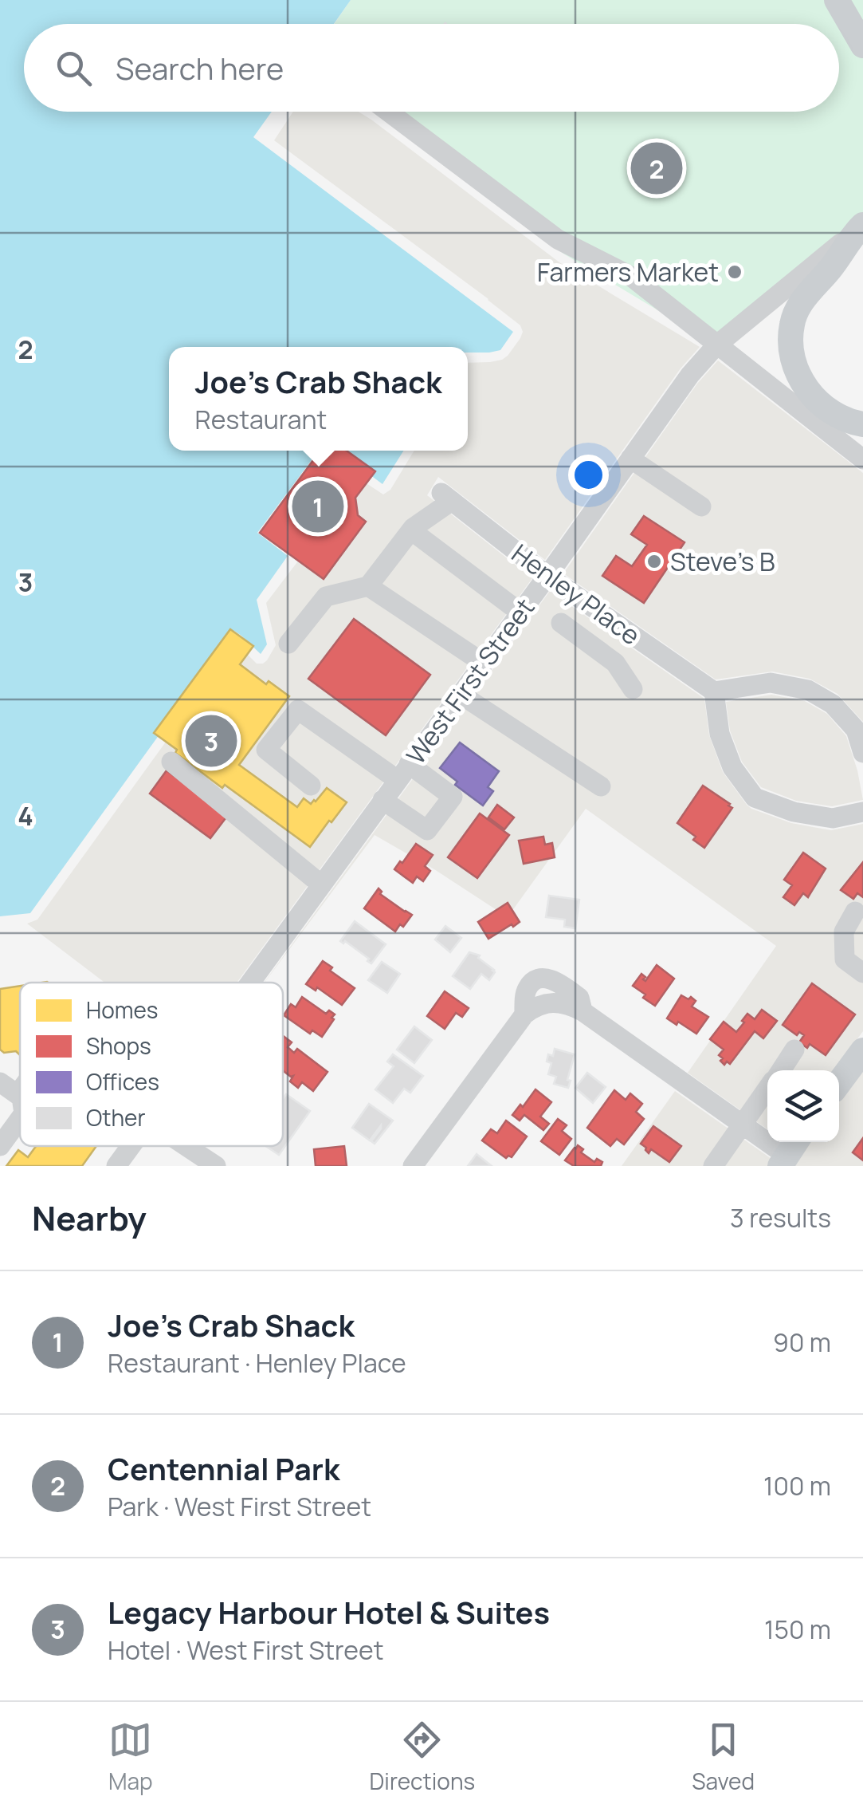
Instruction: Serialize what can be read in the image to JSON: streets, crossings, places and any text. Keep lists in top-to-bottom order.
{
  "streets": {
    "street": ["Henley Place", "West First Street"]
  },
  "crossings": [
    ["Henley Place", "West First Street"]
  ],
  "places": ["Farmers Market", "Steve's B"],
  "legend": [
    "Homes",
    "Shops",
    "Offices",
    "Other"
  ],
  "page": {
    "search": "Search here",
    "pins": ["2", "1", "3"],
    "popup": ["Joe's Crab Shack", "Restaurant"],
    "heading": ["Nearby", "3 results"],
    "list": [
      {
        "mark": "1",
        "name": "Joe's Crab Shack",
        "note": "Restaurant · Henley Place",
        "value": "90 m"
      },
      {
        "mark": "2",
        "name": "Centennial Park",
        "note": "Park · West First Street",
        "value": "100 m"
      },
      {
        "mark": "3",
        "name": "Legacy Harbour Hotel & Suites",
        "note": "Hotel · West First Street",
        "value": "150 m"
      }
    ],
    "nav": ["Map", "Directions", "Saved"]
  },
  "grid": {
    "rows": ["2", "3", "4"]
  }
}
